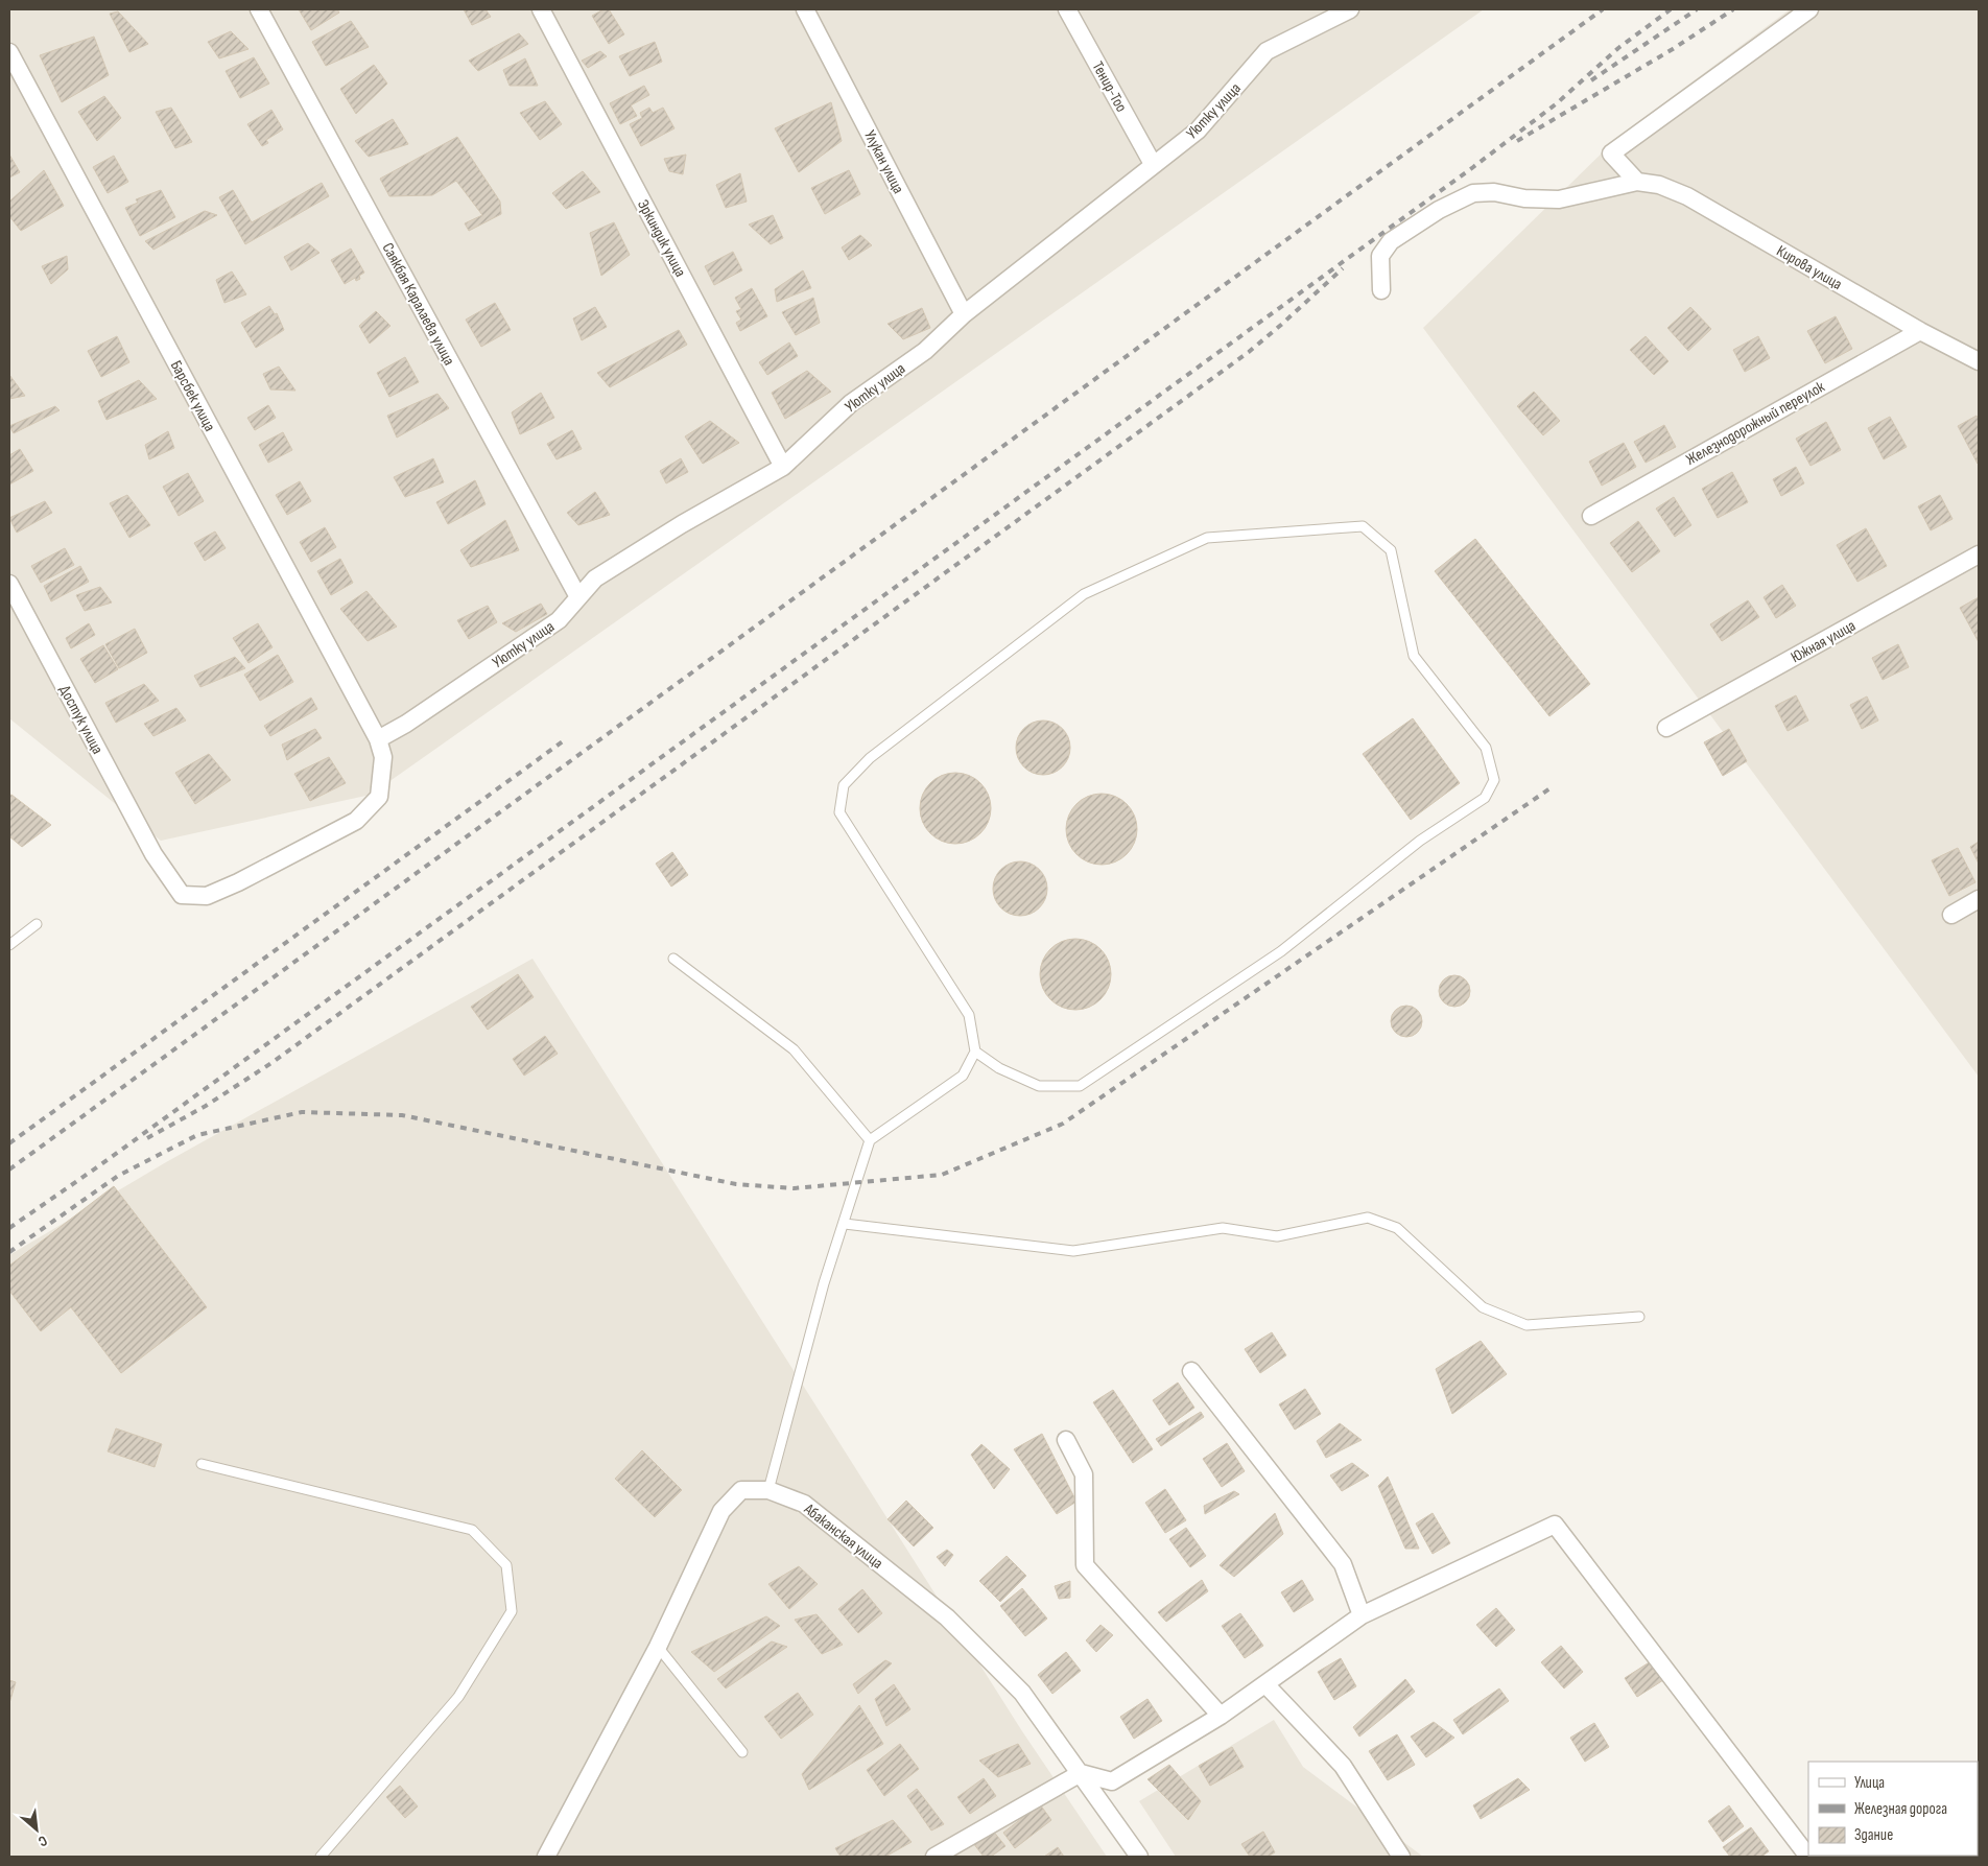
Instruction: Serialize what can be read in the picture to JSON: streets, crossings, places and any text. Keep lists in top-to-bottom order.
{
  "streets": {
    "street": [
      "Тенир-Тоо",
      "Уютку улица",
      "Улукан улица",
      "Эркиндик улица",
      "Кирова улица",
      "Саякбая Каралаева улица",
      "Барсбек улица",
      "Железнодорожный переулок",
      "Южная улица",
      "Достук улица",
      "Абаканская улица"
    ]
  },
  "crossings": [
    ["Тенир-Тоо", "Уютку улица"],
    ["Уютку улица", "Улукан улица"],
    ["Уютку улица", "Эркиндик улица"],
    ["Уютку улица", "Саякбая Каралаева улица"],
    ["Уютку улица", "Барсбек улица"],
    ["Кирова улица", "Железнодорожный переулок"],
    ["Барсбек улица", "Достук улица"]
  ],
  "legend": ["Улица", "Железная дорога", "Здание"],
  "north": "bottom right"
}
